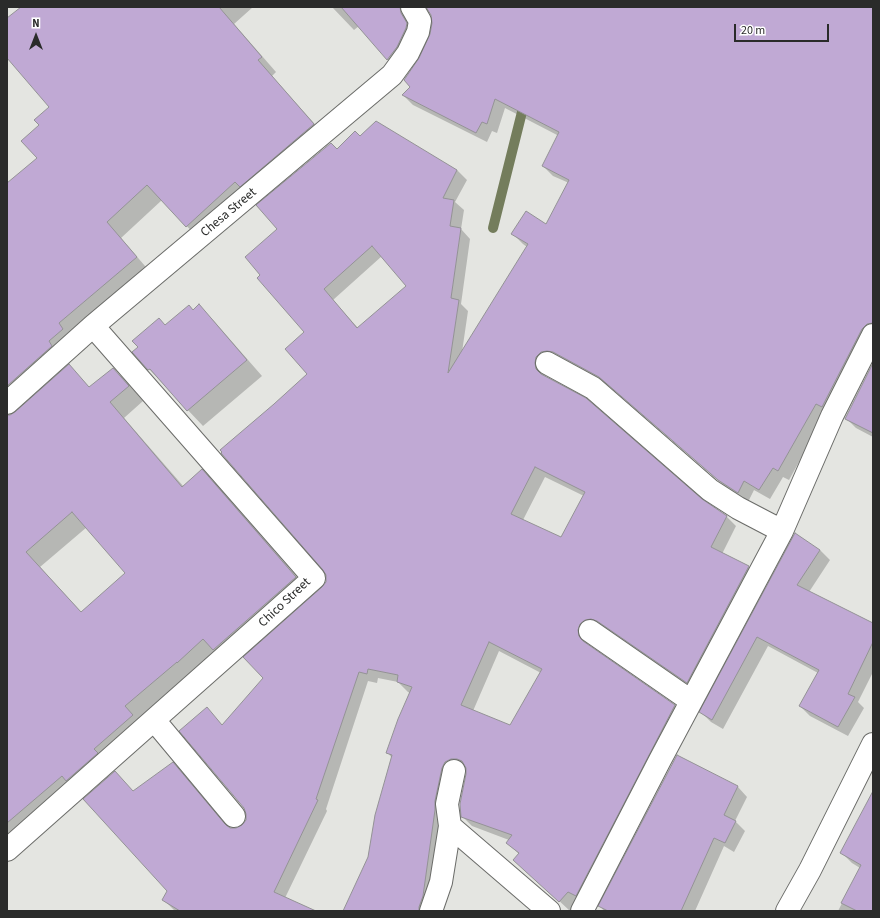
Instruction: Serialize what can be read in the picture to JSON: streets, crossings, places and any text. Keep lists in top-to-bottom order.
{
  "streets": {
    "street": ["Chesa Street", "Chico Street"]
  },
  "crossings": [
    ["Chesa Street", "Chico Street"]
  ],
  "scale_bar": "20 m",
  "north": "top"
}
